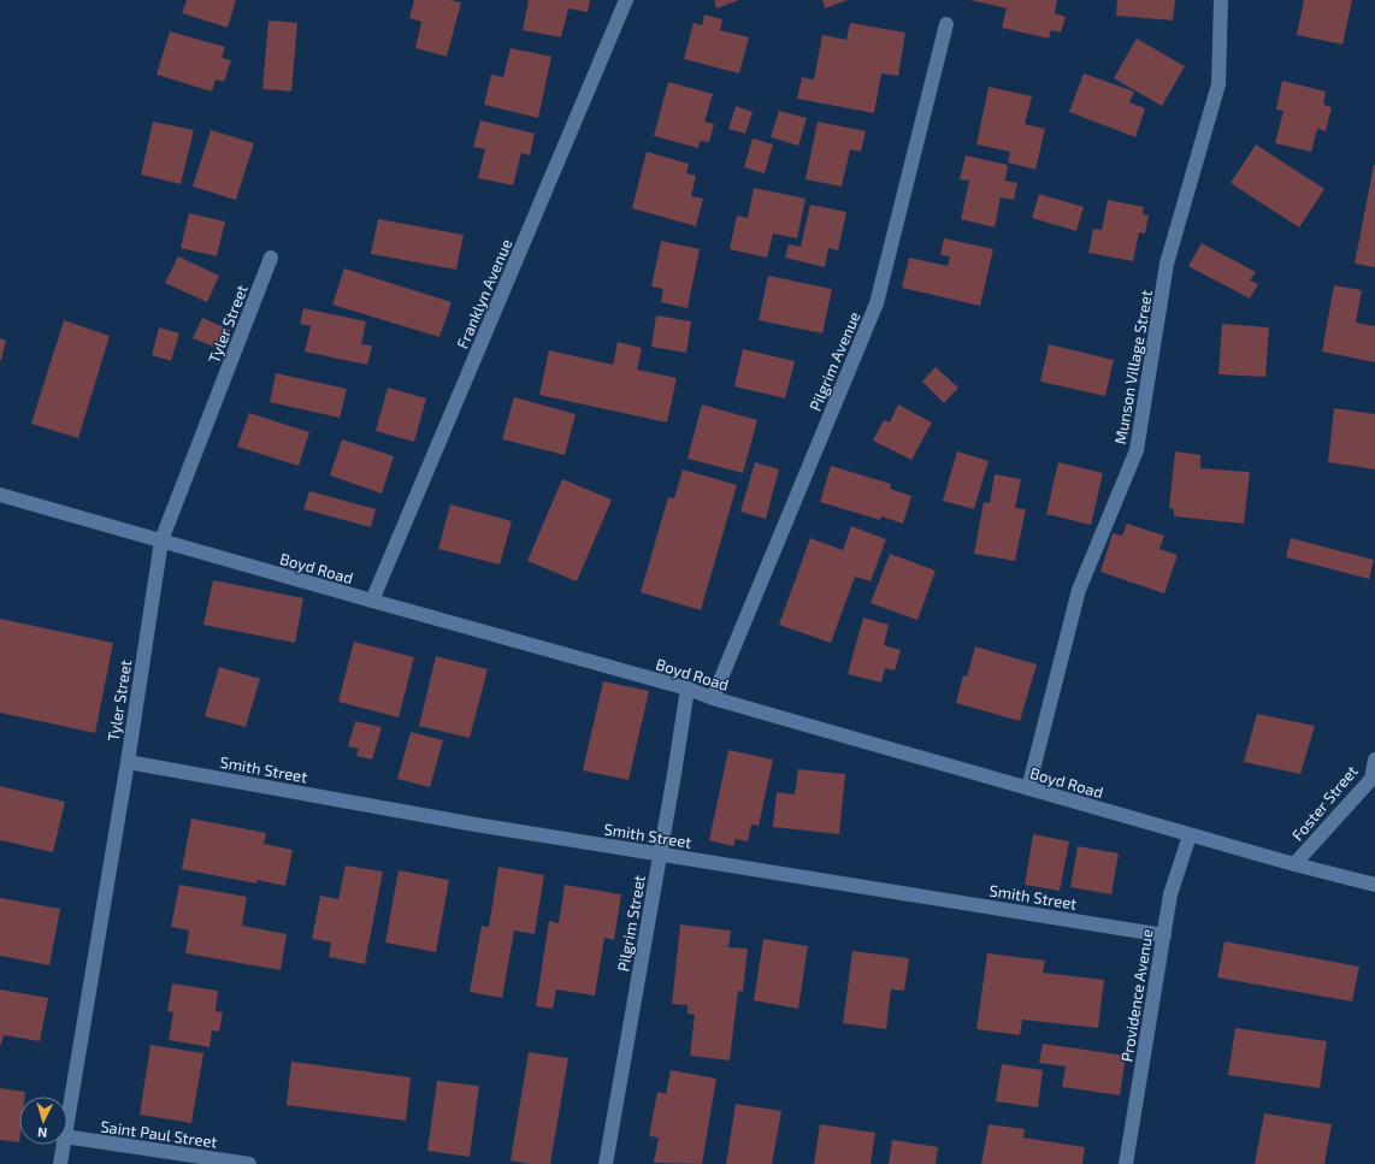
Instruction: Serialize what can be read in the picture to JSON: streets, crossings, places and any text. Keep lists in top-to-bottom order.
{
  "streets": {
    "street": [
      "Franklyn Avenue",
      "Tyler Street",
      "Pilgrim Avenue",
      "Munson Village Street",
      "Boyd Road",
      "Smith Street",
      "Foster Street",
      "Pilgrim Street",
      "Providence Avenue",
      "Saint Paul Street"
    ]
  },
  "crossings": [
    ["Franklyn Avenue", "Boyd Road"],
    ["Tyler Street", "Boyd Road"],
    ["Tyler Street", "Smith Street"],
    ["Pilgrim Avenue", "Boyd Road"],
    ["Munson Village Street", "Boyd Road"],
    ["Boyd Road", "Foster Street"],
    ["Boyd Road", "Pilgrim Street"],
    ["Boyd Road", "Providence Avenue"],
    ["Smith Street", "Pilgrim Street"],
    ["Smith Street", "Providence Avenue"]
  ],
  "north": "bottom"
}
